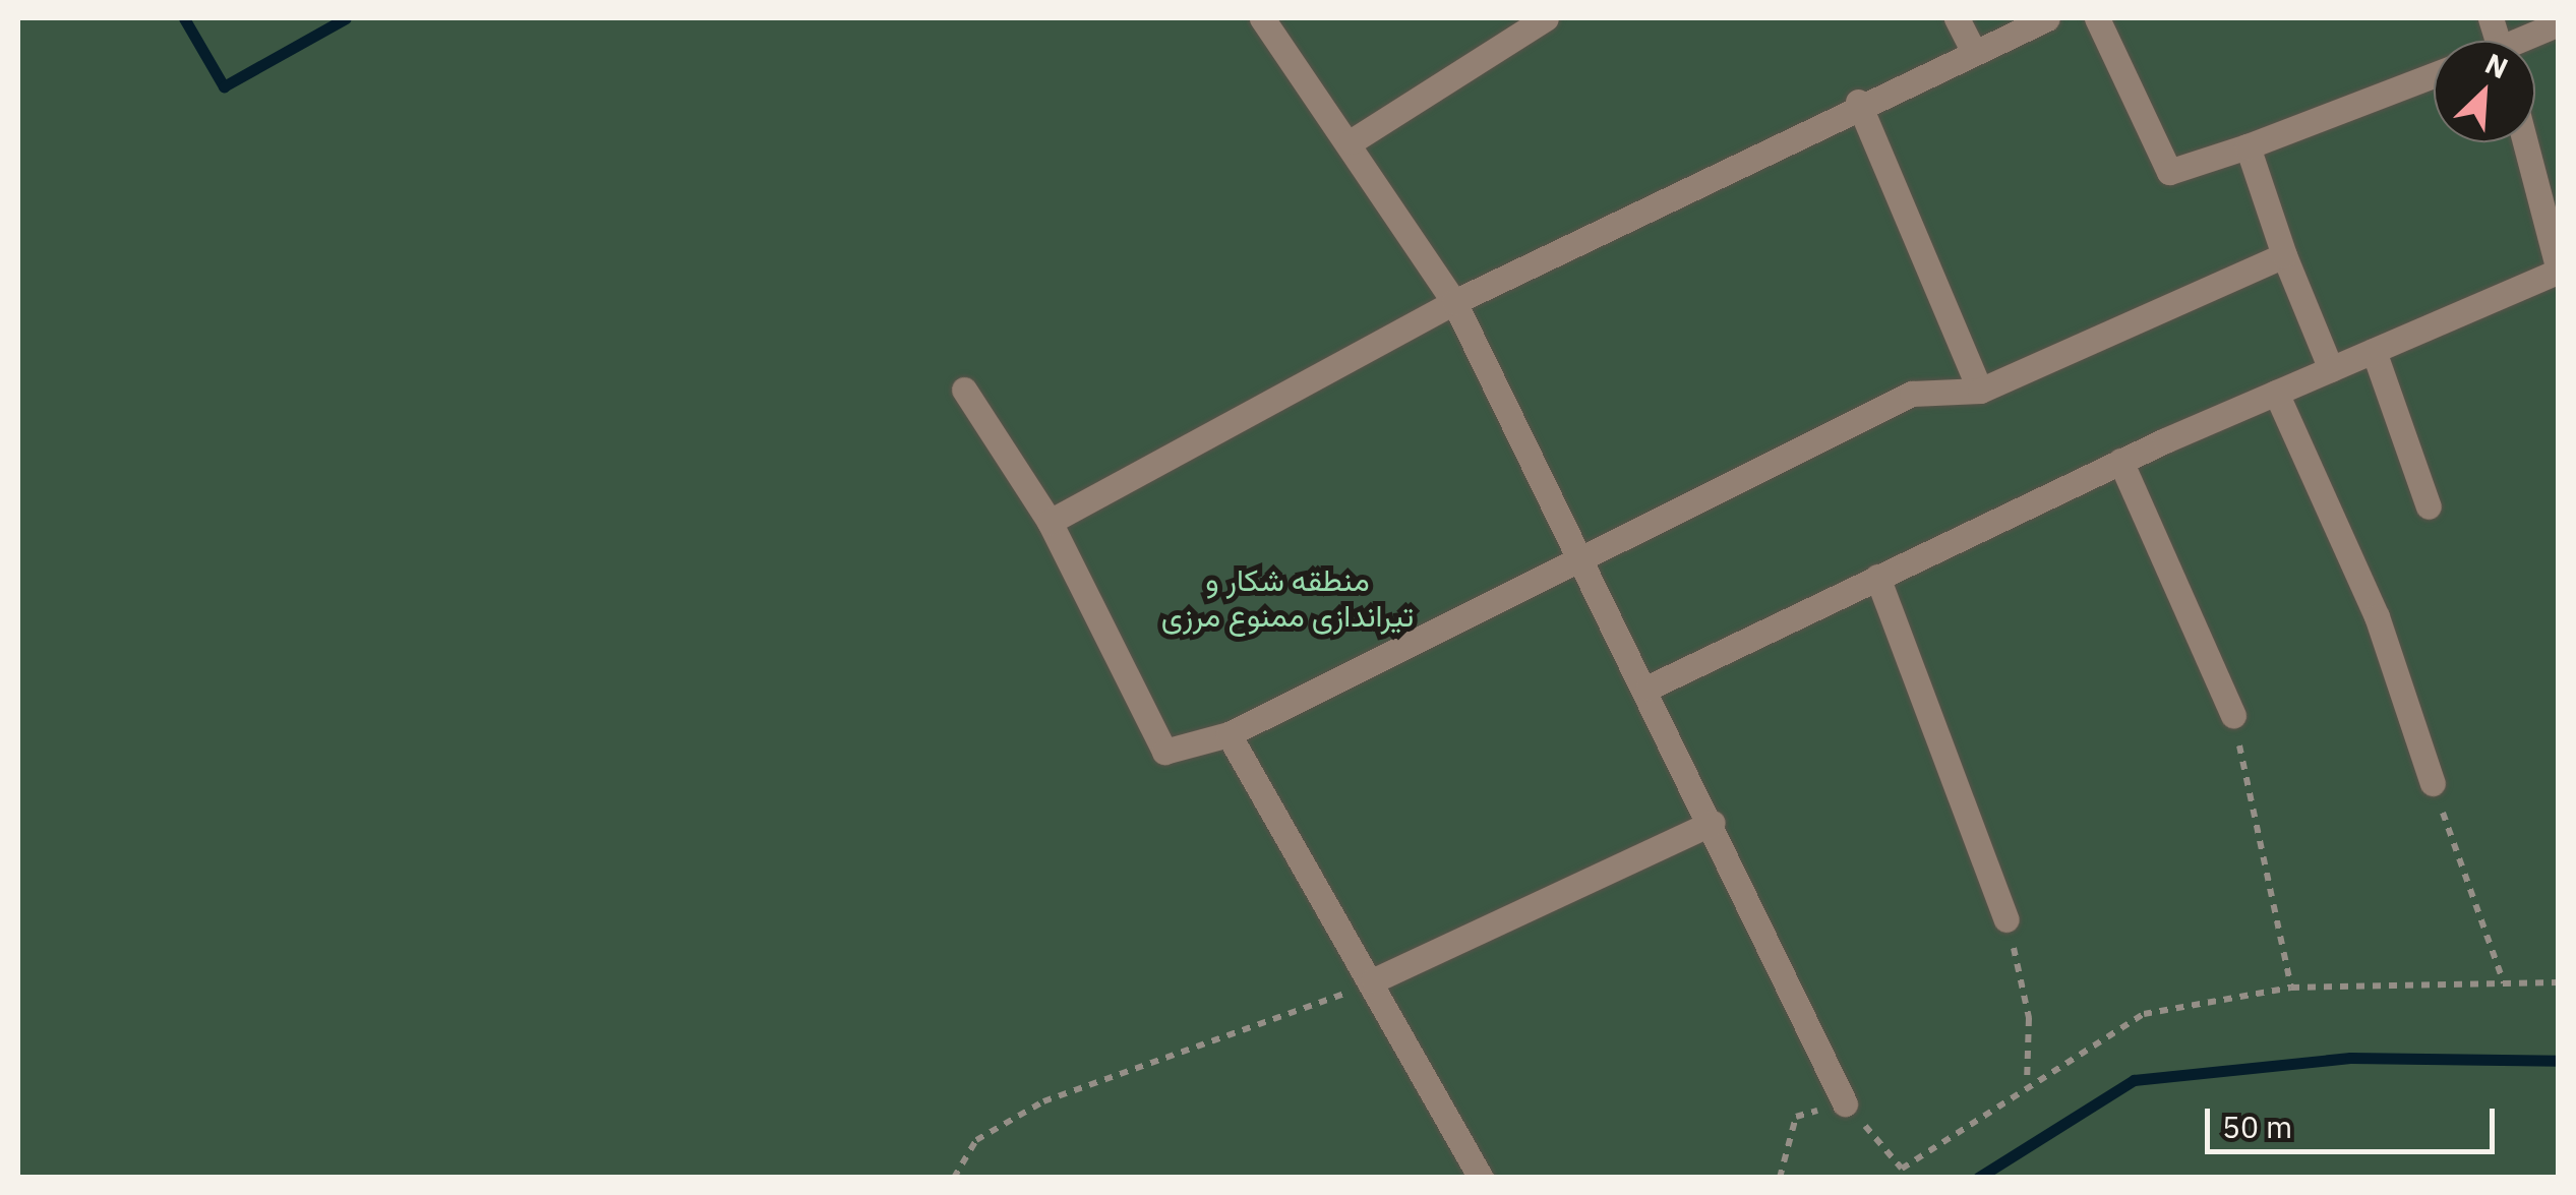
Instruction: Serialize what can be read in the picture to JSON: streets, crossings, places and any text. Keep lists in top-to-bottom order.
{
  "parks": ["منطقه شکار و تیراندازی ممنوع مرزی"],
  "scale_bar": "50 m",
  "north": "top right"
}
